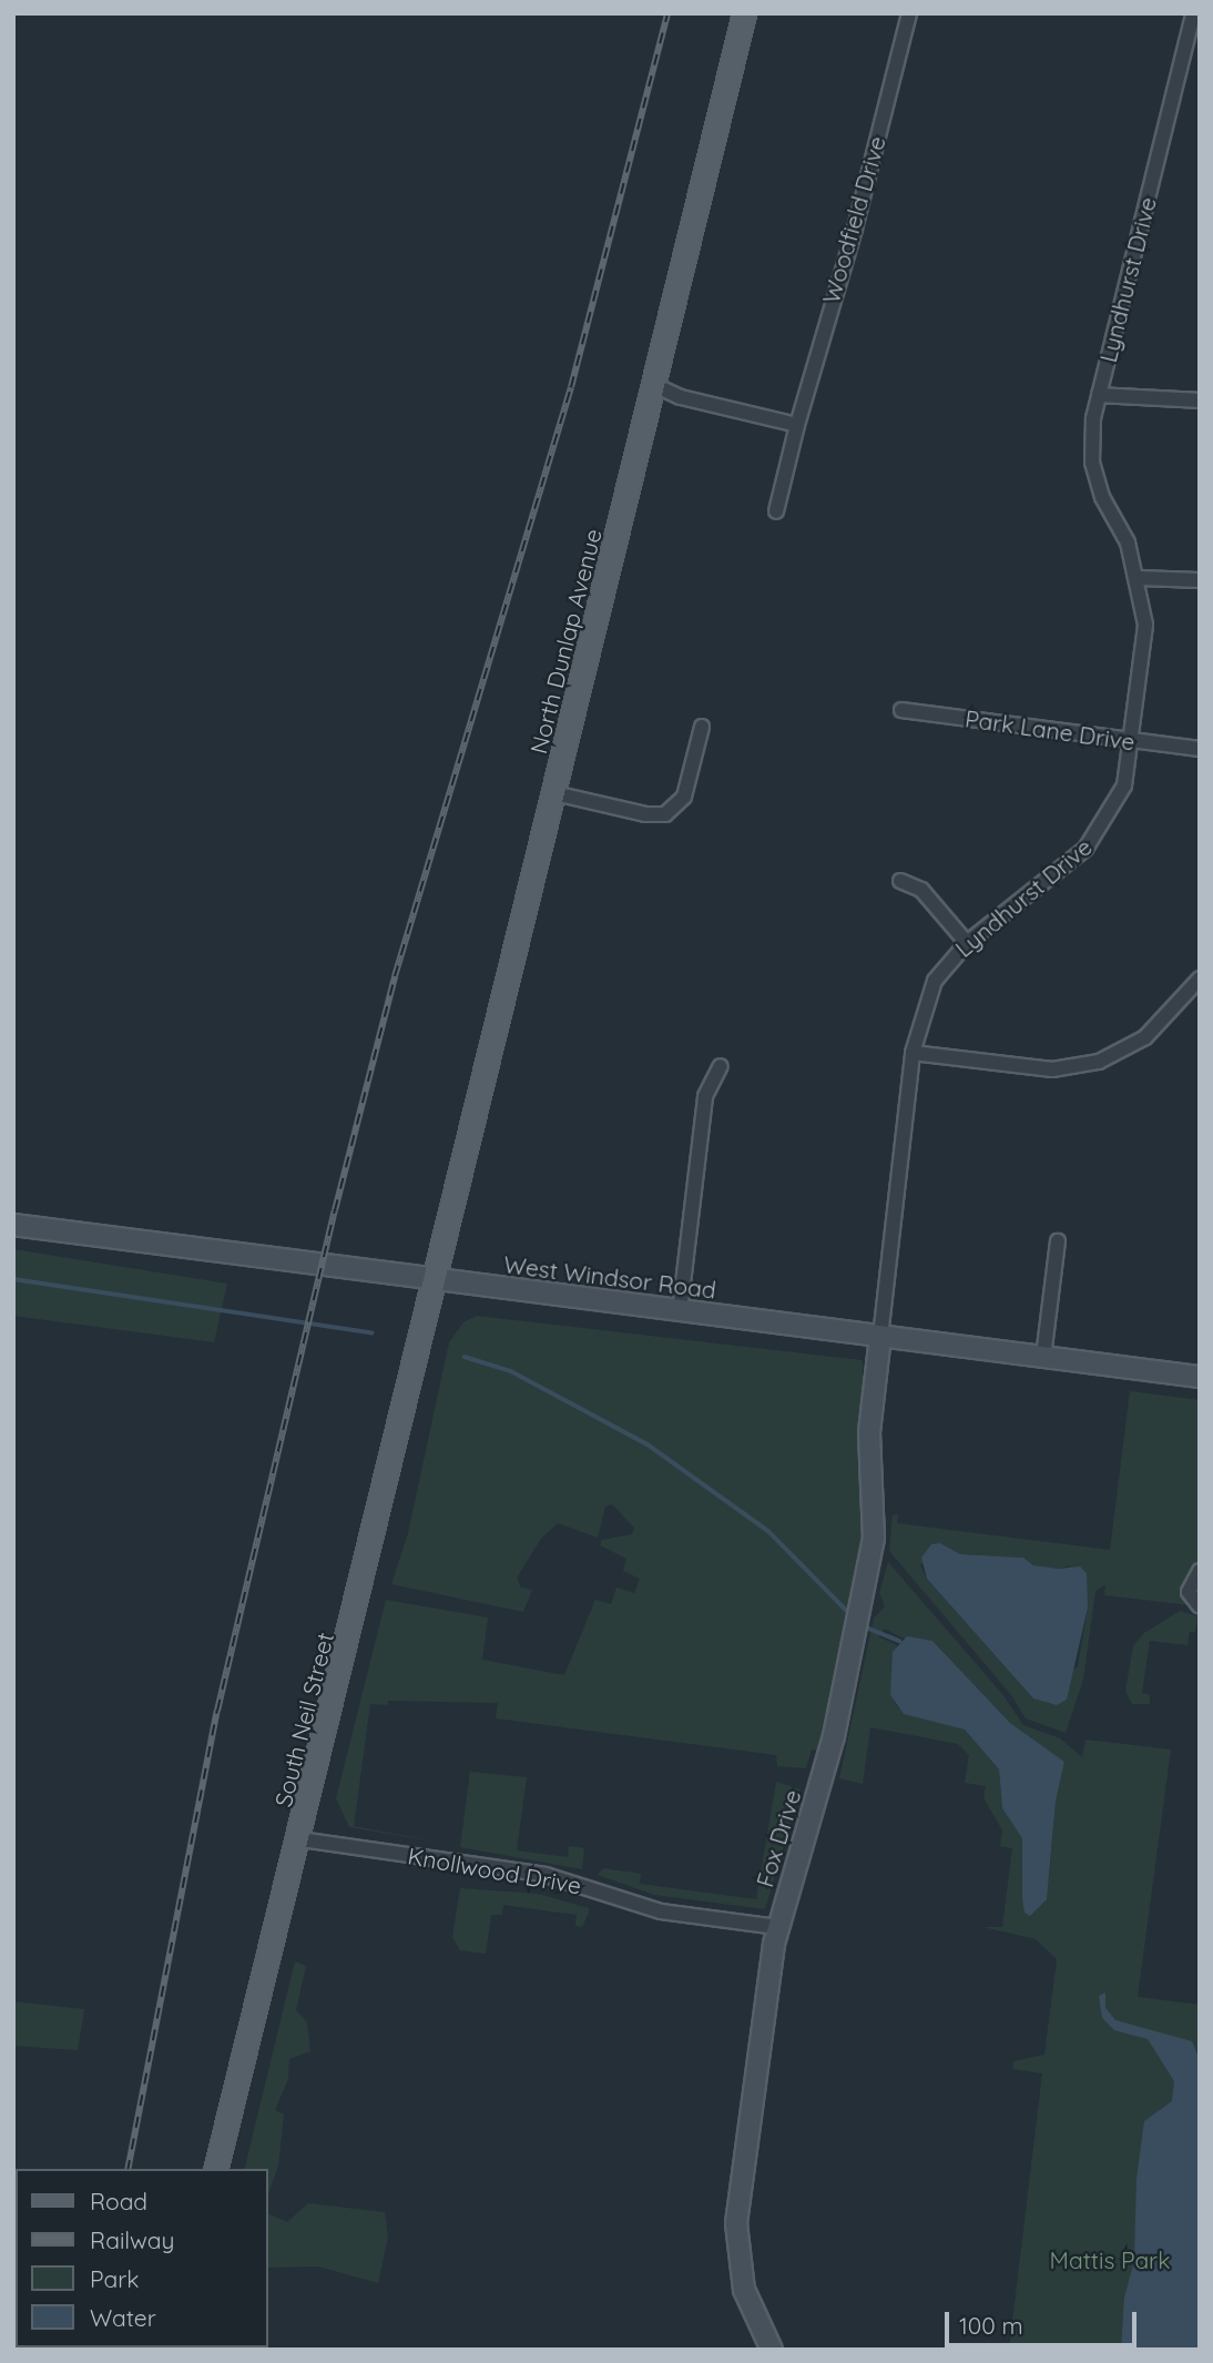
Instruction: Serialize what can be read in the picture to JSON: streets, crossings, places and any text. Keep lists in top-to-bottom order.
{
  "streets": {
    "main road": [
      "North Dunlap Avenue",
      "West Windsor Road",
      "South Neil Street",
      "Fox Drive"
    ],
    "street": [
      "Woodfield Drive",
      "Lyndhurst Drive",
      "Park Lane Drive",
      "Knollwood Drive"
    ]
  },
  "crossings": [
    ["Lyndhurst Drive", "Park Lane Drive"],
    ["Lyndhurst Drive", "West Windsor Road"],
    ["Lyndhurst Drive", "Fox Drive"],
    ["North Dunlap Avenue", "West Windsor Road"],
    ["North Dunlap Avenue", "South Neil Street"],
    ["West Windsor Road", "South Neil Street"],
    ["West Windsor Road", "Fox Drive"],
    ["South Neil Street", "Knollwood Drive"],
    ["Fox Drive", "Knollwood Drive"]
  ],
  "parks": ["Mattis Park"],
  "legend": [
    "Road",
    "Railway",
    "Park",
    "Water"
  ],
  "scale_bar": "100 m"
}
